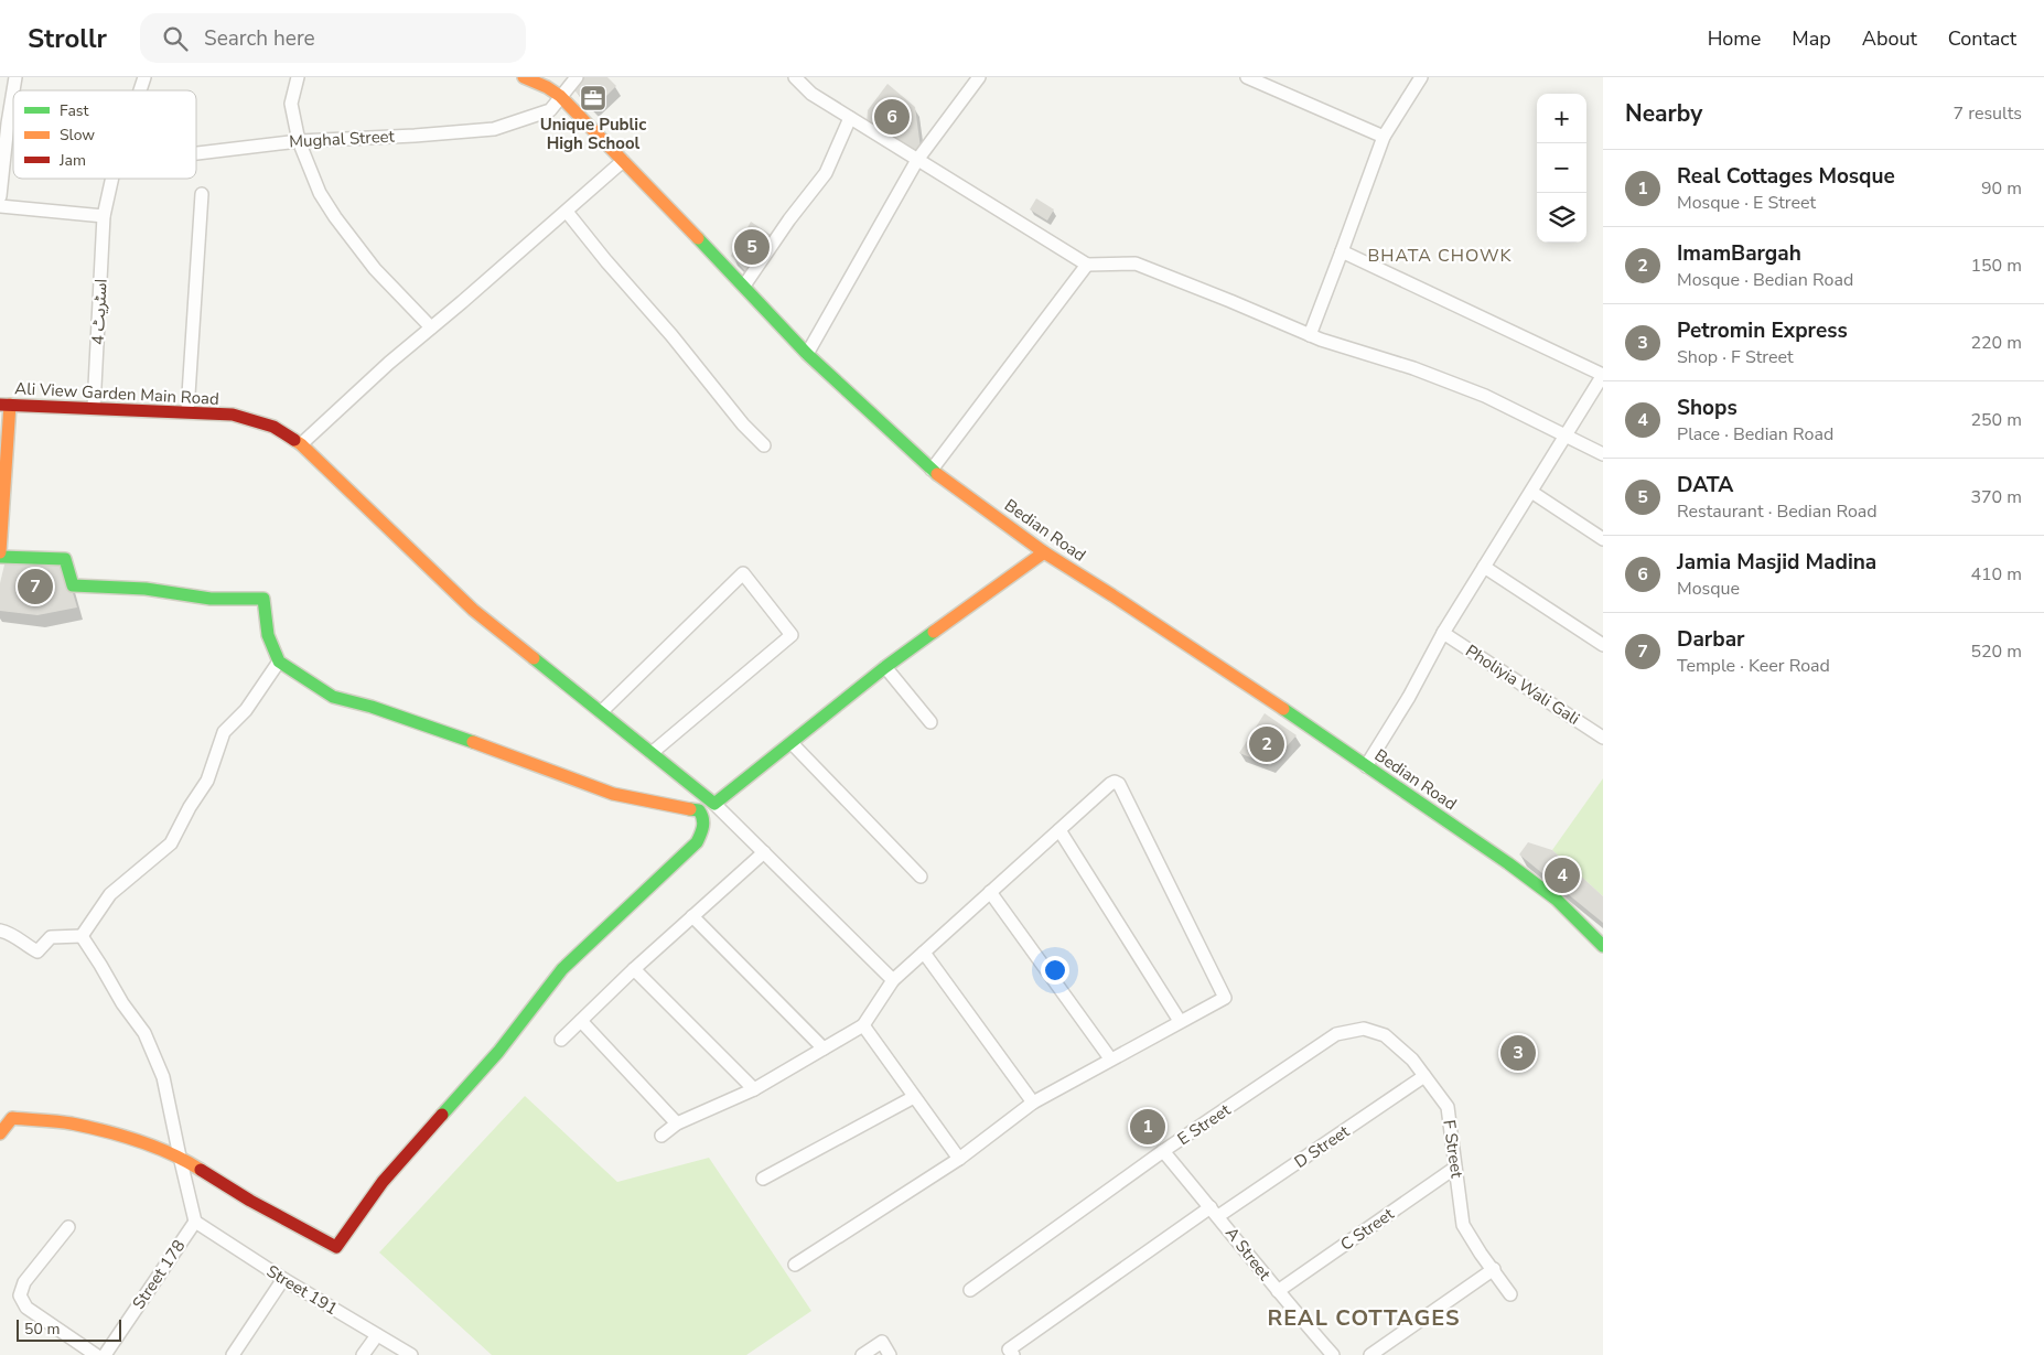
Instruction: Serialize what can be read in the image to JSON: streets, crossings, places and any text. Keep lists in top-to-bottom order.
{
  "streets": {
    "street": [
      "Mughal Street",
      "اسٹریٹ 4",
      "Ali View Garden Main Road",
      "Bedian Road",
      "Pholiyia Wali Gali",
      "E Street",
      "D Street",
      "F Street",
      "C Street",
      "A Street",
      "Street 178",
      "Street 191"
    ]
  },
  "crossings": [
    ["Mughal Street", "Bedian Road"],
    ["اسٹریٹ 4", "Ali View Garden Main Road"],
    ["E Street", "F Street"],
    ["E Street", "A Street"],
    ["D Street", "F Street"],
    ["D Street", "A Street"],
    ["F Street", "C Street"],
    ["C Street", "A Street"],
    ["Street 178", "Street 191"]
  ],
  "districts": ["BHATA CHOWK", "REAL COTTAGES"],
  "places": {
    "office": ["Unique Public High School"]
  },
  "legend": ["Fast", "Slow", "Jam"],
  "scale_bar": "50 m",
  "page": {
    "header": "Strollr",
    "search": "Search here",
    "nav": [
      "Home",
      "Map",
      "About",
      "Contact"
    ],
    "heading": ["Nearby", "7 results"],
    "map_buttons": ["+", "−"],
    "pins": [
      "6",
      "5",
      "7",
      "2",
      "4",
      "3",
      "1"
    ],
    "list": [
      {
        "mark": "1",
        "name": "Real Cottages Mosque",
        "note": "Mosque · E Street",
        "value": "90 m"
      },
      {
        "mark": "2",
        "name": "ImamBargah",
        "note": "Mosque · Bedian Road",
        "value": "150 m"
      },
      {
        "mark": "3",
        "name": "Petromin Express",
        "note": "Shop · F Street",
        "value": "220 m"
      },
      {
        "mark": "4",
        "name": "Shops",
        "note": "Place · Bedian Road",
        "value": "250 m"
      },
      {
        "mark": "5",
        "name": "DATA",
        "note": "Restaurant · Bedian Road",
        "value": "370 m"
      },
      {
        "mark": "6",
        "name": "Jamia Masjid Madina",
        "note": "Mosque",
        "value": "410 m"
      },
      {
        "mark": "7",
        "name": "Darbar",
        "note": "Temple · Keer Road",
        "value": "520 m"
      }
    ],
    "scale": "50 m"
  }
}
